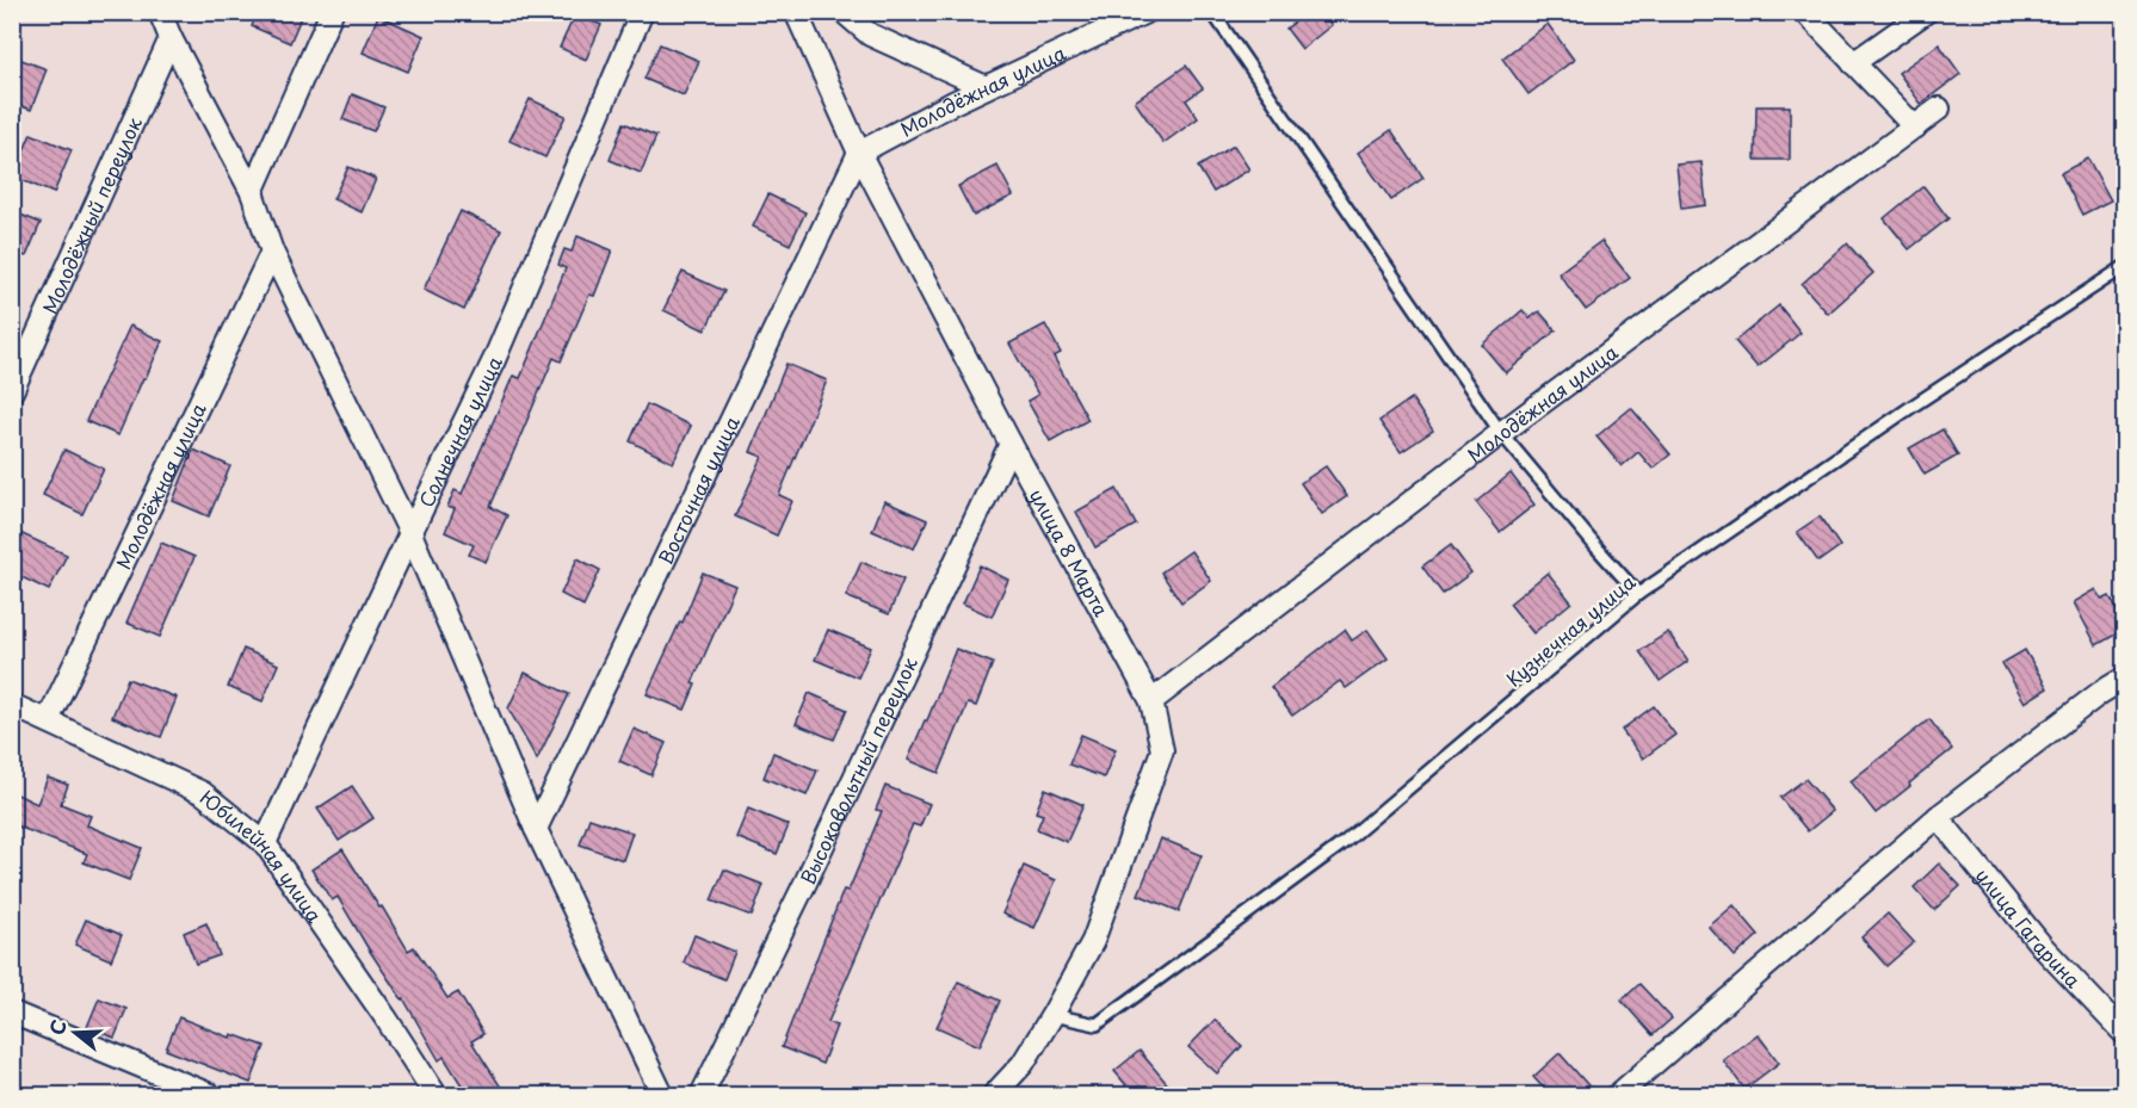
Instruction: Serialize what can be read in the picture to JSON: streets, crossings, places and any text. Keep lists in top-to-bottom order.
{
  "streets": {
    "street": [
      "Молодёжная улица",
      "Молодёжный переулок",
      "Солнечная улица",
      "Восточная улица",
      "улица 8 Марта",
      "Высоковольтный переулок",
      "Юбилейная улица",
      "улица Гагарина"
    ],
    "lane": ["Кузнечная улица"]
  },
  "crossings": [
    ["Молодёжная улица", "Восточная улица"],
    ["Молодёжная улица", "улица 8 Марта"],
    ["Молодёжная улица", "Юбилейная улица"],
    ["Солнечная улица", "Юбилейная улица"],
    ["Восточная улица", "улица 8 Марта"],
    ["улица 8 Марта", "Кузнечная улица"],
    ["улица 8 Марта", "Высоковольтный переулок"]
  ],
  "north": "left"
}
